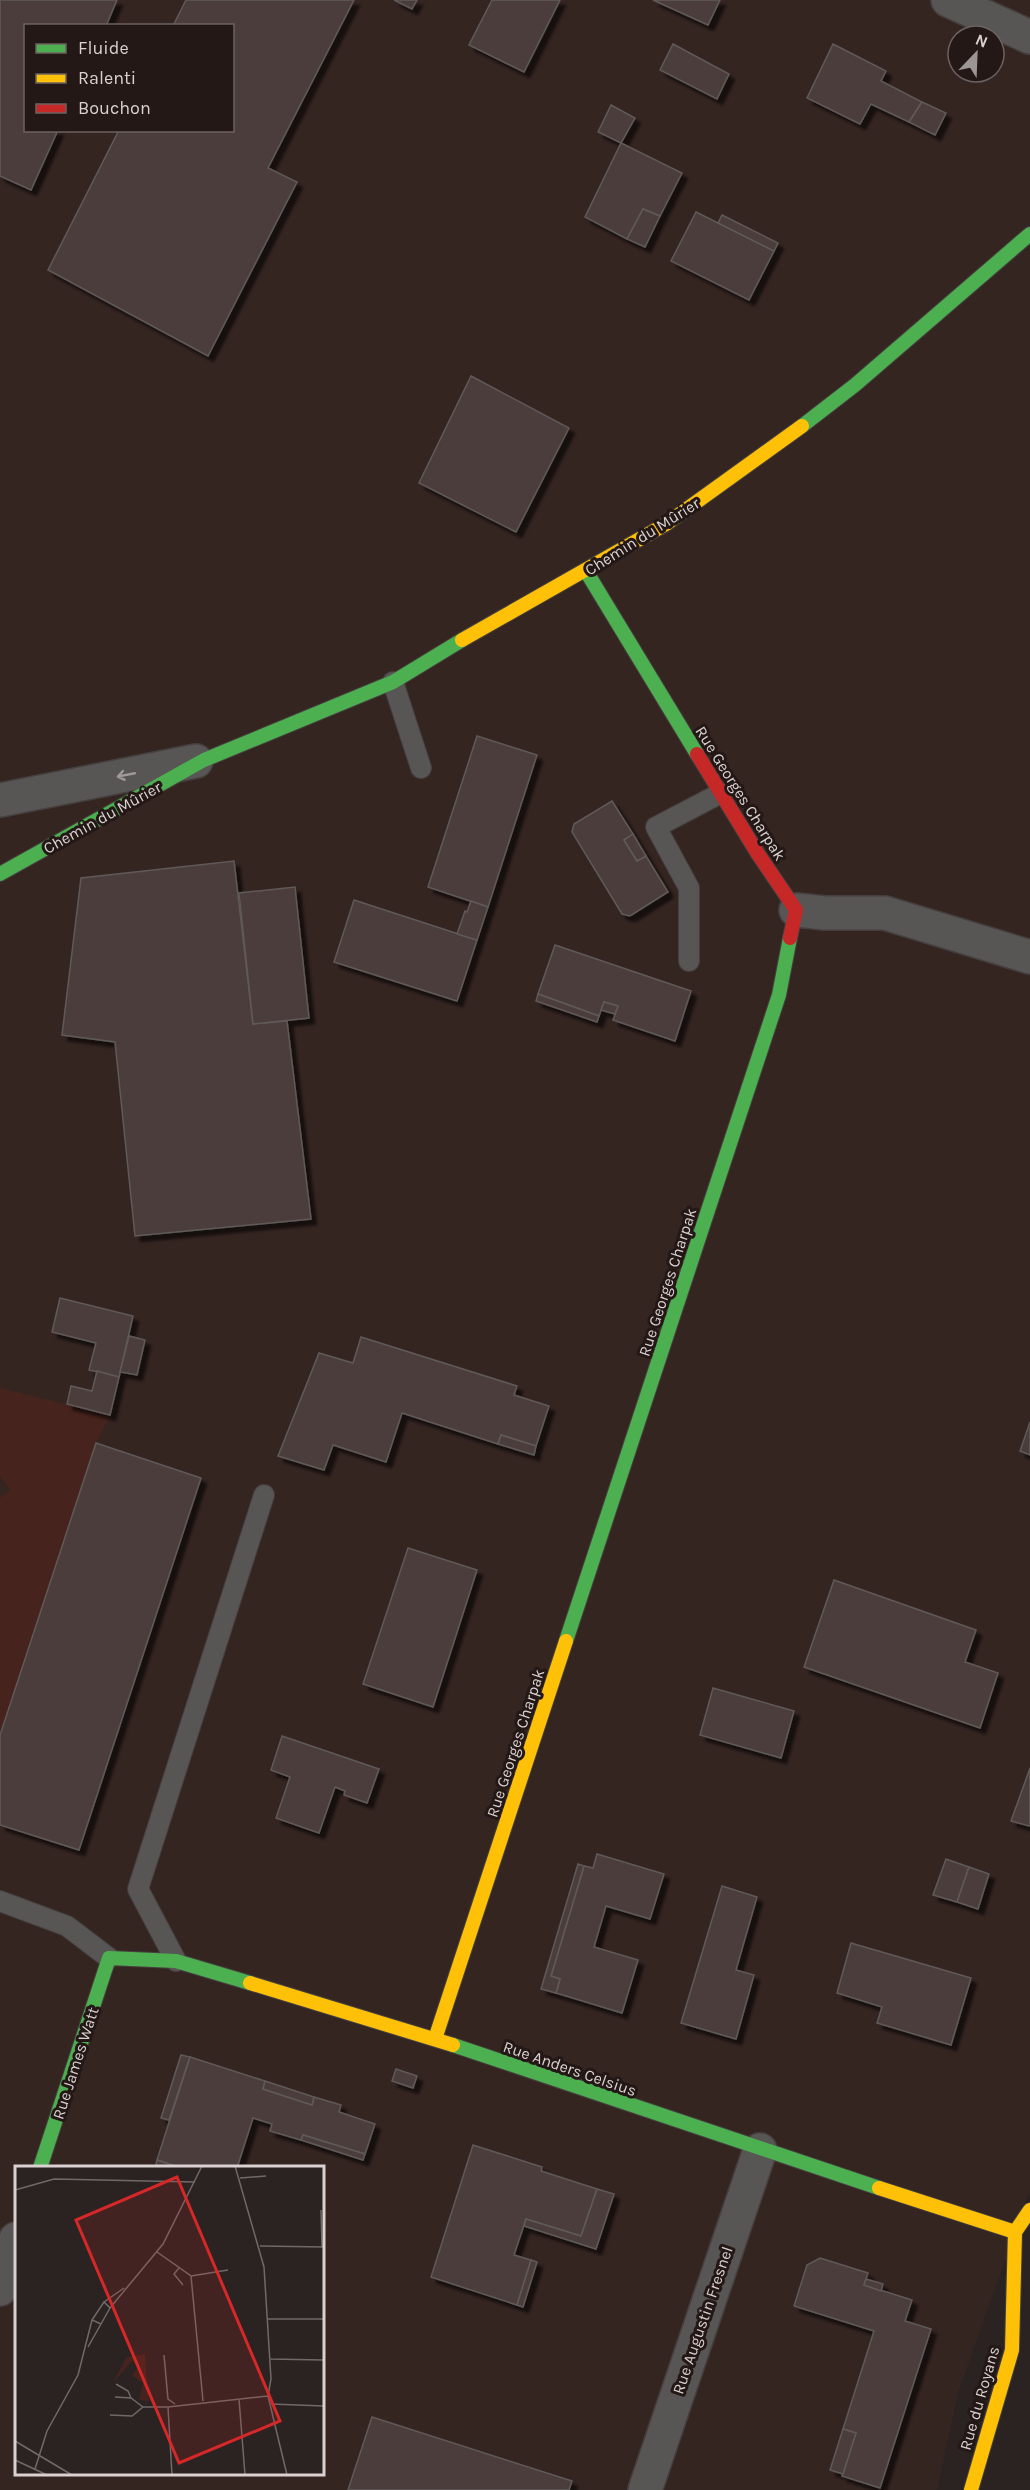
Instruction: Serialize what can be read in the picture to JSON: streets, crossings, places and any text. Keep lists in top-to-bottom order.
{
  "streets": {
    "street": [
      "Chemin du Mûrier",
      "Rue Georges Charpak",
      "Rue James Watt",
      "Rue Anders Celsius",
      "Rue Augustin Fresnel",
      "Rue du Royans"
    ]
  },
  "crossings": [
    ["Chemin du Mûrier", "Rue Georges Charpak"],
    ["Rue Georges Charpak", "Rue Anders Celsius"],
    ["Rue James Watt", "Rue Anders Celsius"],
    ["Rue Anders Celsius", "Rue Augustin Fresnel"],
    ["Rue Anders Celsius", "Rue du Royans"]
  ],
  "legend": ["Fluide", "Ralenti", "Bouchon"],
  "north": "top right"
}
